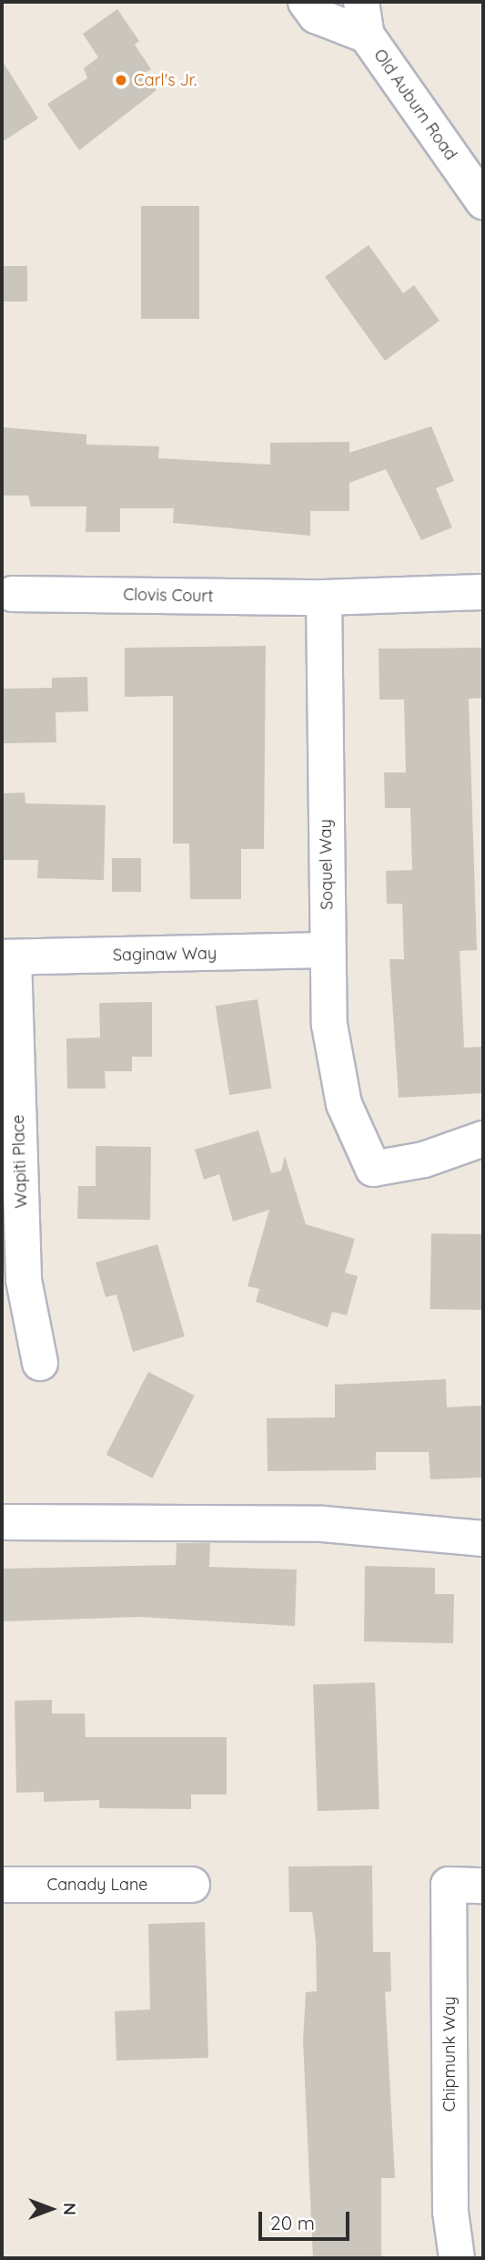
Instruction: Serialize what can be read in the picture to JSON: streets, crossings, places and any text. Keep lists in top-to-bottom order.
{
  "streets": {
    "street": [
      "Old Auburn Road",
      "Clovis Court",
      "Soquel Way",
      "Saginaw Way",
      "Wapiti Place",
      "Canady Lane",
      "Chipmunk Way"
    ]
  },
  "crossings": [
    ["Clovis Court", "Soquel Way"],
    ["Soquel Way", "Saginaw Way"],
    ["Saginaw Way", "Wapiti Place"]
  ],
  "places": ["Carl's Jr."],
  "scale_bar": "20 m",
  "north": "right"
}
